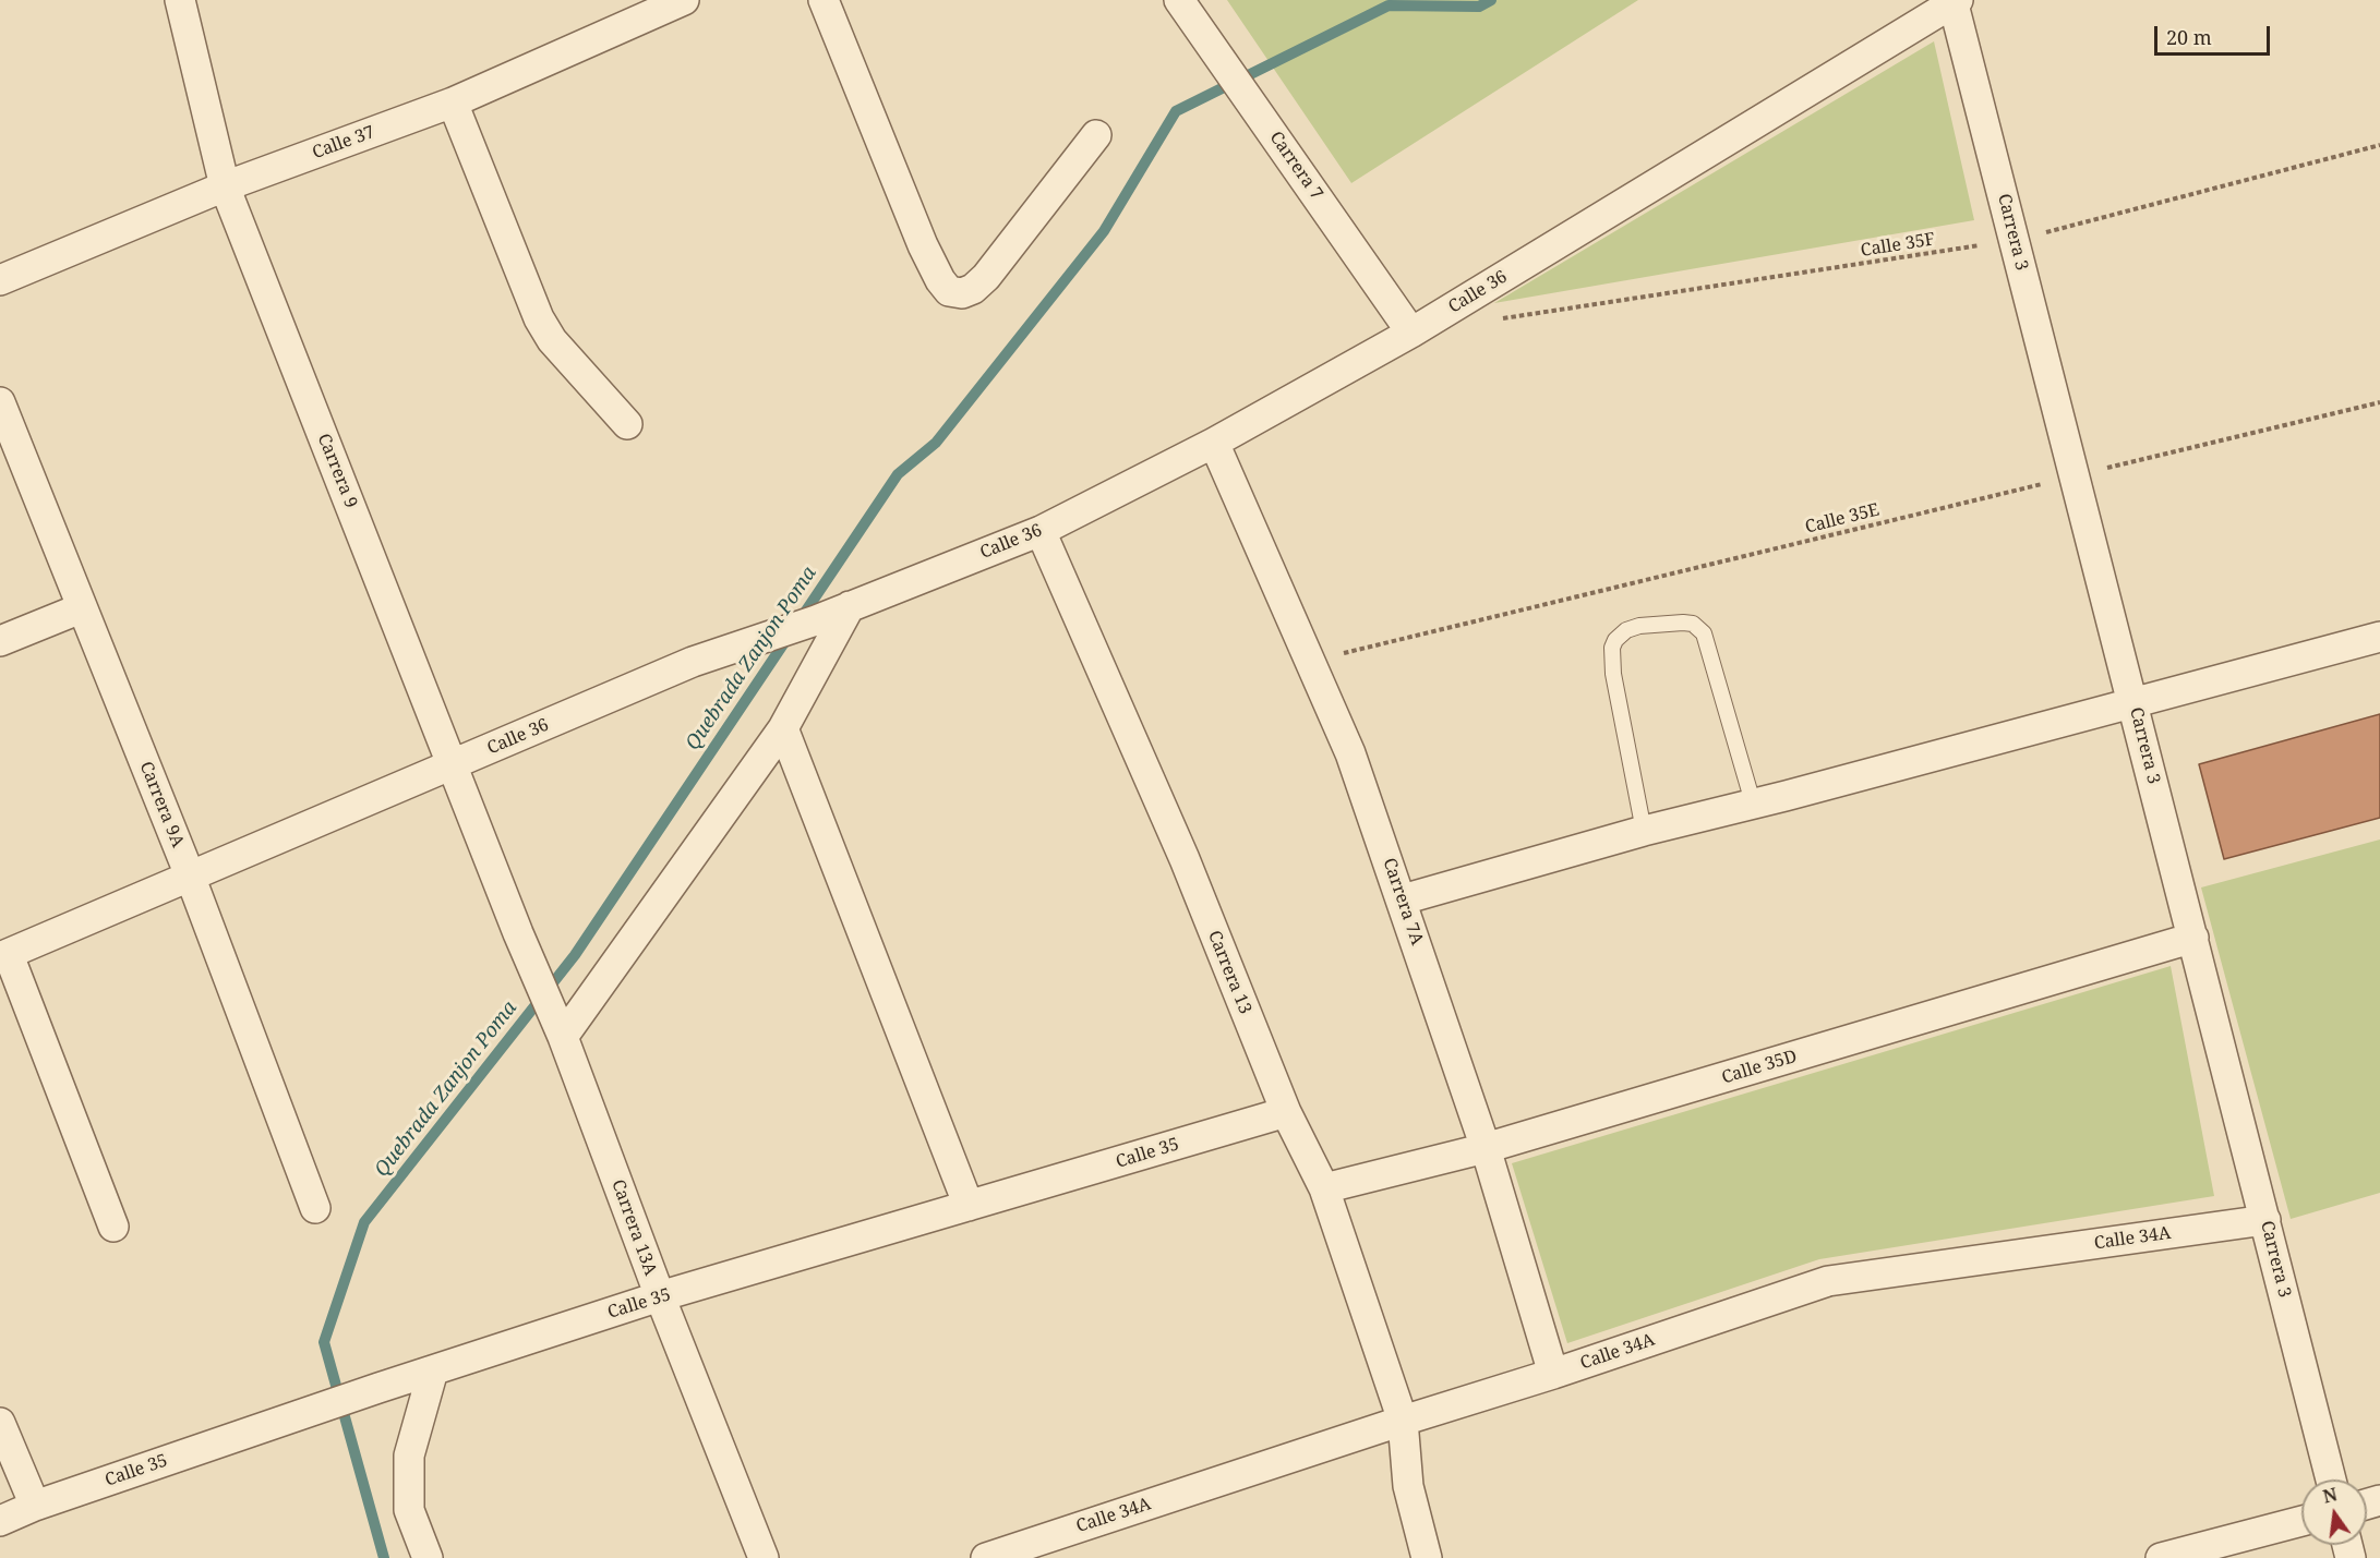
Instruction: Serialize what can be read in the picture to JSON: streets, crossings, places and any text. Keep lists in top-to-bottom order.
{
  "streets": {
    "street": [
      "Calle 37",
      "Carrera 7",
      "Carrera 3",
      "Calle 36",
      "Carrera 9",
      "Carrera 9A",
      "Carrera 7A",
      "Carrera 13",
      "Calle 35D",
      "Calle 35",
      "Carrera 13A",
      "Calle 34A"
    ],
    "path": ["Calle 35F", "Calle 35E"]
  },
  "crossings": [
    ["Calle 37", "Carrera 9"],
    ["Carrera 7", "Calle 36"],
    ["Carrera 3", "Calle 35F"],
    ["Carrera 3", "Calle 36"],
    ["Carrera 3", "Calle 35E"],
    ["Carrera 3", "Calle 35D"],
    ["Carrera 3", "Calle 34A"],
    ["Calle 36", "Carrera 9"],
    ["Calle 36", "Carrera 9A"],
    ["Calle 36", "Carrera 7A"],
    ["Calle 36", "Carrera 13"],
    ["Carrera 9", "Carrera 13A"],
    ["Calle 35E", "Carrera 7A"],
    ["Carrera 7A", "Calle 35D"],
    ["Carrera 7A", "Calle 34A"],
    ["Carrera 13", "Calle 35D"],
    ["Carrera 13", "Calle 35"],
    ["Carrera 13", "Calle 34A"],
    ["Calle 35", "Carrera 13A"]
  ],
  "water": ["Quebrada Zanjon Poma"],
  "scale_bar": "20 m",
  "north": "top"
}
